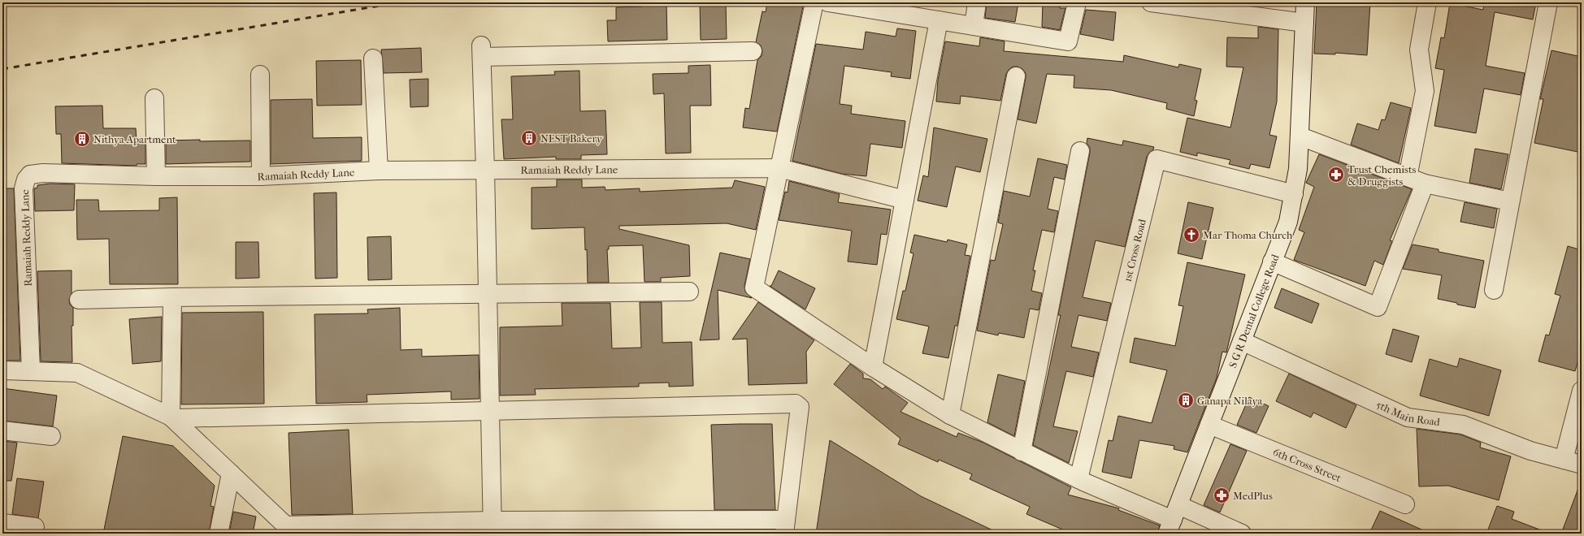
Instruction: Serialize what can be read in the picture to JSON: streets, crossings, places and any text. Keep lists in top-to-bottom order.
{
  "streets": {
    "street": [
      "Ramaiah Reddy Lane",
      "1st Cross Road",
      "S G R Dental College Road",
      "5th Main Road",
      "6th Cross Street"
    ]
  },
  "crossings": [
    ["1st Cross Road", "S G R Dental College Road"],
    ["S G R Dental College Road", "5th Main Road"],
    ["S G R Dental College Road", "6th Cross Street"]
  ],
  "places": {
    "building": ["NEST Bakery", "Nithya Apartment", "Ganapa Nilaya"],
    "pharmacy": ["Trust Chemists & Druggists", "MedPlus"],
    "church": ["Mar Thoma Church"]
  }
}
